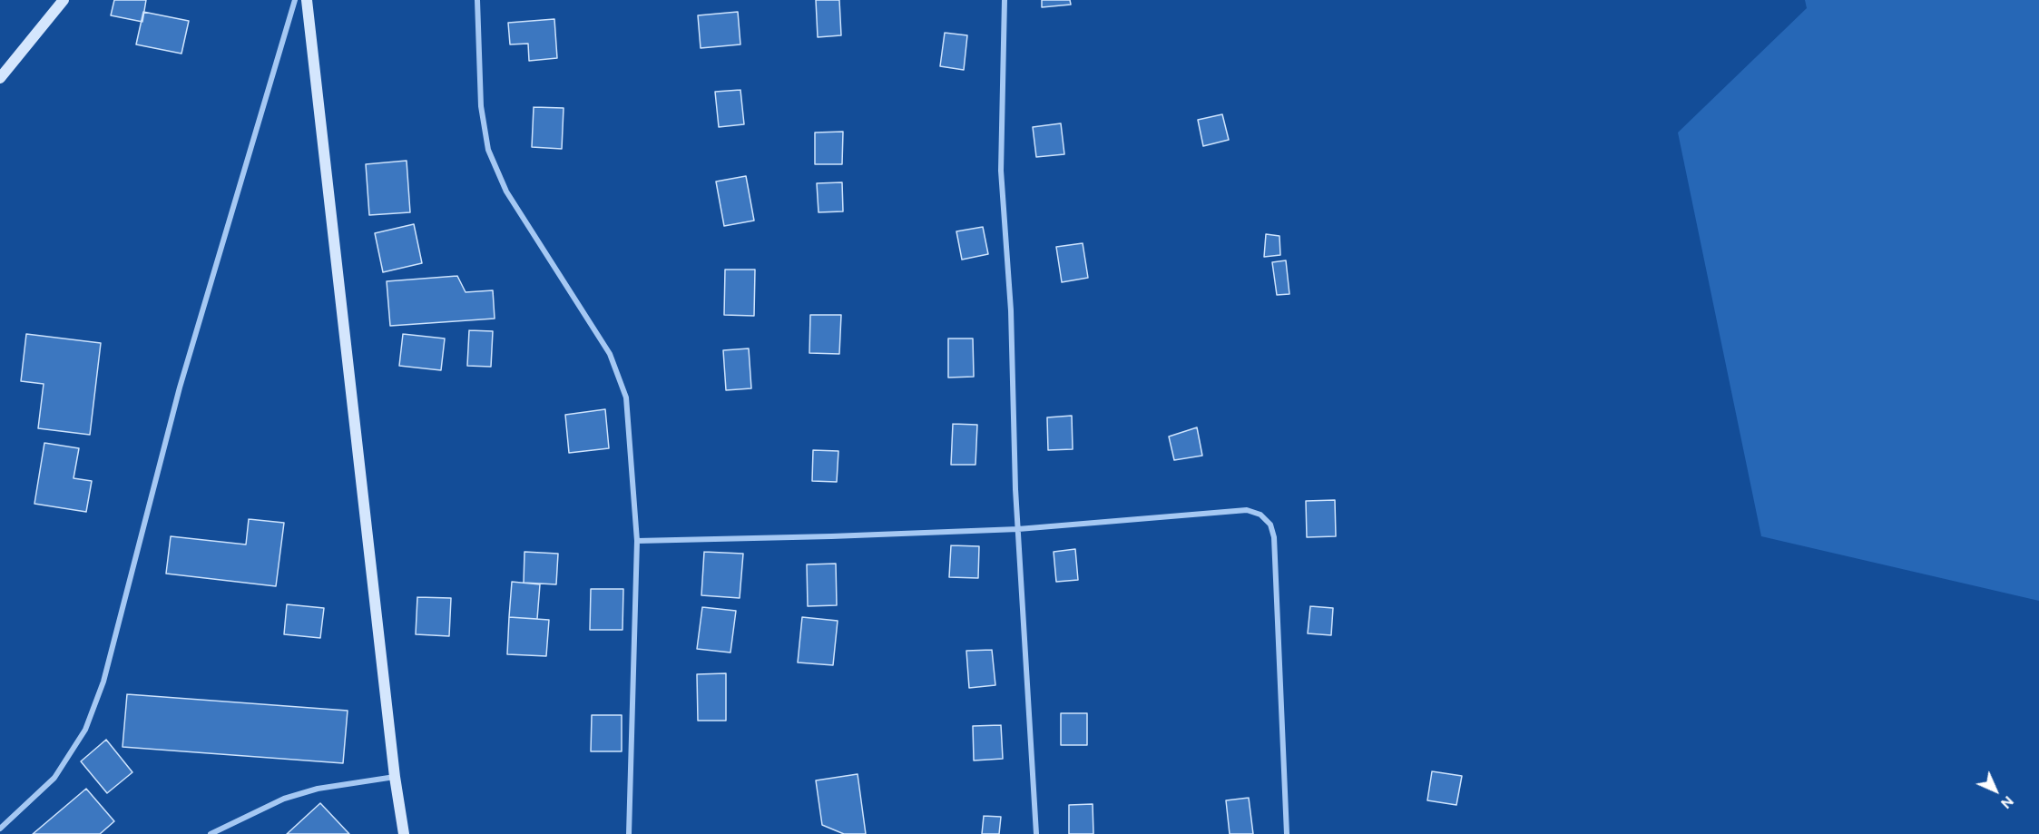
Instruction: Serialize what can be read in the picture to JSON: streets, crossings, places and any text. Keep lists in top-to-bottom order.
{
  "north": "bottom right"
}
